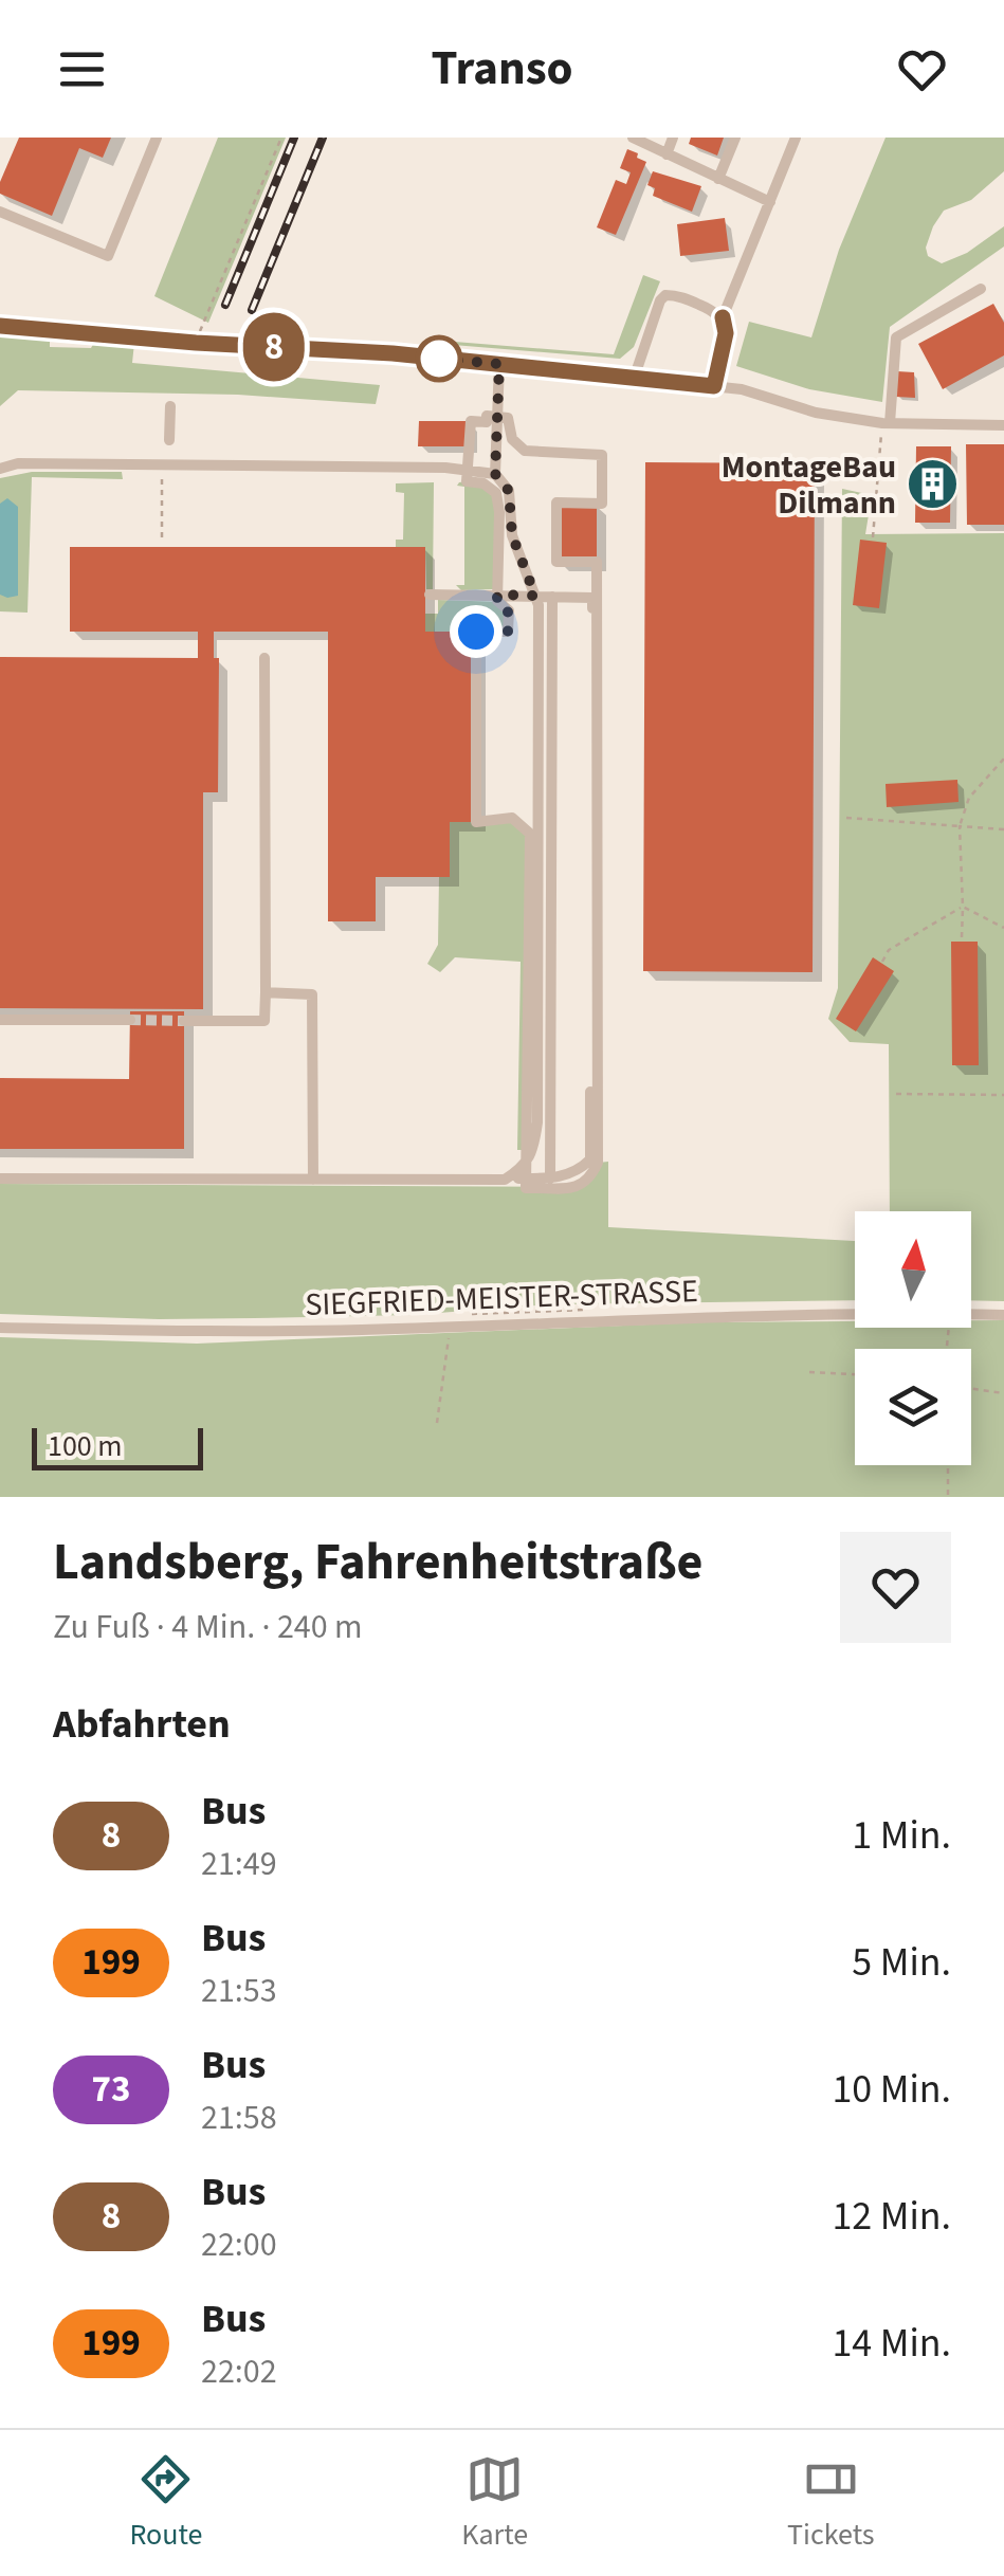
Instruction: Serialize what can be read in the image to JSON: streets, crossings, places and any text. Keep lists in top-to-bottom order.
{
  "streets": {
    "street": ["SIEGFRIED-MEISTER-STRASSE"]
  },
  "places": {
    "building": ["MontageBau Dilmann"]
  },
  "lines": ["bus line 8"],
  "scale_bar": "100 m",
  "north": "top",
  "page": {
    "header": "Transo",
    "on_map": "8",
    "scale": "100 m",
    "heading": [
      ["Landsberg, Fahrenheitstraße", "Zu Fuß · 4 Min. · 240 m"],
      "Abfahrten"
    ],
    "list": [
      {
        "mark": "8",
        "name": "Bus",
        "note": "21:49",
        "value": "1 Min."
      },
      {
        "mark": "199",
        "name": "Bus",
        "note": "21:53",
        "value": "5 Min."
      },
      {
        "mark": "73",
        "name": "Bus",
        "note": "21:58",
        "value": "10 Min."
      },
      {
        "mark": "8",
        "name": "Bus",
        "note": "22:00",
        "value": "12 Min."
      },
      {
        "mark": "199",
        "name": "Bus",
        "note": "22:02",
        "value": "14 Min."
      }
    ],
    "tabs": ["Route", "Karte", "Tickets"]
  }
}
